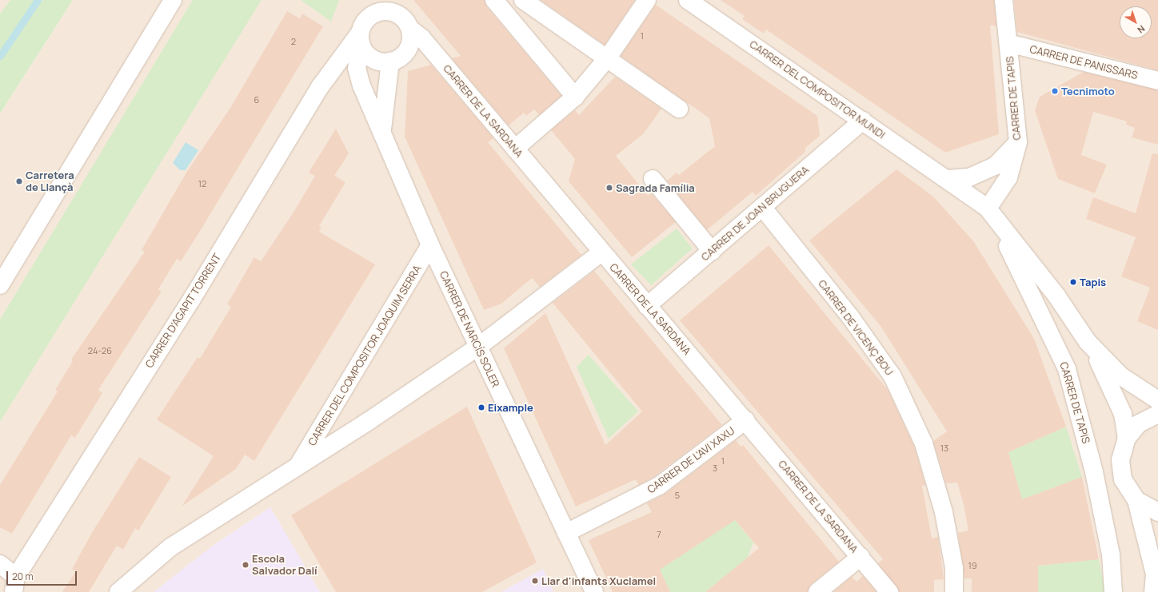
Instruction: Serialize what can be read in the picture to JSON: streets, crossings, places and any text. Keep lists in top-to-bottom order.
{
  "streets": {
    "street": [
      "CARRER DE PANISSARS",
      "CARRER DEL COMPOSITOR MUNDI",
      "CARRER DE TAPIS",
      "CARRER DE LA SARDANA",
      "CARRER DE JOAN BRUGUERA",
      "CARRER D'AGAPIT TORRENT",
      "CARRER DE VICENÇ BOU",
      "CARRER DE NARCÍS SOLER",
      "CARRER DEL COMPOSITOR JOAQUIM SERRA",
      "CARRER DE L'AVI XAXU"
    ]
  },
  "crossings": [
    ["CARRER DE PANISSARS", "CARRER DE TAPIS"],
    ["CARRER DEL COMPOSITOR MUNDI", "CARRER DE TAPIS"],
    ["CARRER DEL COMPOSITOR MUNDI", "CARRER DE JOAN BRUGUERA"],
    ["CARRER DE LA SARDANA", "CARRER DE JOAN BRUGUERA"],
    ["CARRER DE LA SARDANA", "CARRER D'AGAPIT TORRENT"],
    ["CARRER DE LA SARDANA", "CARRER DE NARCÍS SOLER"],
    ["CARRER DE LA SARDANA", "CARRER DEL COMPOSITOR JOAQUIM SERRA"],
    ["CARRER DE LA SARDANA", "CARRER DE L'AVI XAXU"],
    ["CARRER DE JOAN BRUGUERA", "CARRER DE VICENÇ BOU"],
    ["CARRER D'AGAPIT TORRENT", "CARRER DE NARCÍS SOLER"],
    ["CARRER DE NARCÍS SOLER", "CARRER DEL COMPOSITOR JOAQUIM SERRA"],
    ["CARRER DE NARCÍS SOLER", "CARRER DE L'AVI XAXU"]
  ],
  "places": [
    "Tecnimoto",
    "Carretera de Llançà",
    "Sagrada Família",
    "Tapis",
    "Eixample",
    "Escola Salvador Dalí",
    "Llar d'infants Xuclamel"
  ],
  "house_numbers": [
    "1",
    "2",
    "6",
    "12",
    "24-26",
    "13",
    "1",
    "3",
    "5",
    "7",
    "19"
  ],
  "scale_bar": "20 m",
  "north": "bottom right"
}
